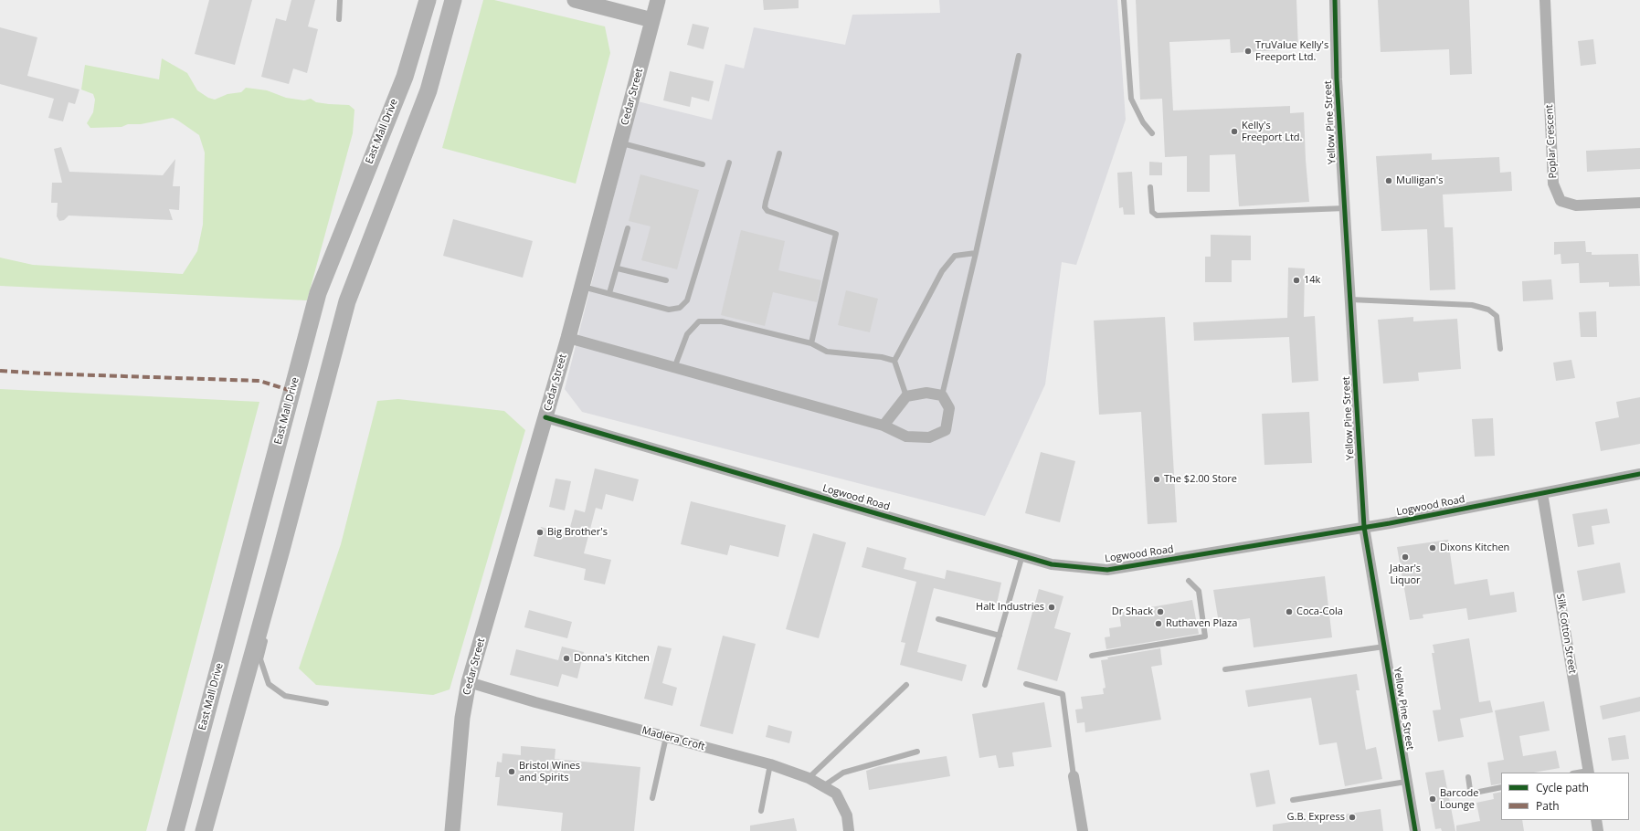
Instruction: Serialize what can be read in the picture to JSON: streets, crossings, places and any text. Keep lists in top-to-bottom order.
{
  "streets": {
    "main road": ["Cedar Street", "East Mall Drive"],
    "street": [
      "Yellow Pine Street",
      "Poplar Crescent",
      "Logwood Road",
      "Silk Cotton Street",
      "Madiera Croft"
    ]
  },
  "crossings": [
    ["Cedar Street", "Logwood Road"],
    ["Cedar Street", "Madiera Croft"],
    ["Yellow Pine Street", "Logwood Road"],
    ["Logwood Road", "Silk Cotton Street"]
  ],
  "places": [
    "TruValue Kelly's Freeport Ltd.",
    "Kelly's Freeport Ltd.",
    "Mulligan's",
    "14k",
    "The $2.00 Store",
    "Big Brother's",
    "Dixons Kitchen",
    "Jabar's Liquor",
    "Halt Industries",
    "Dr Shack",
    "Coca-Cola",
    "Ruthaven Plaza",
    "Donna's Kitchen",
    "Bristol Wines and Spirits",
    "Barcode Lounge",
    "G.B. Express"
  ],
  "legend": ["Cycle path", "Path"]
}
